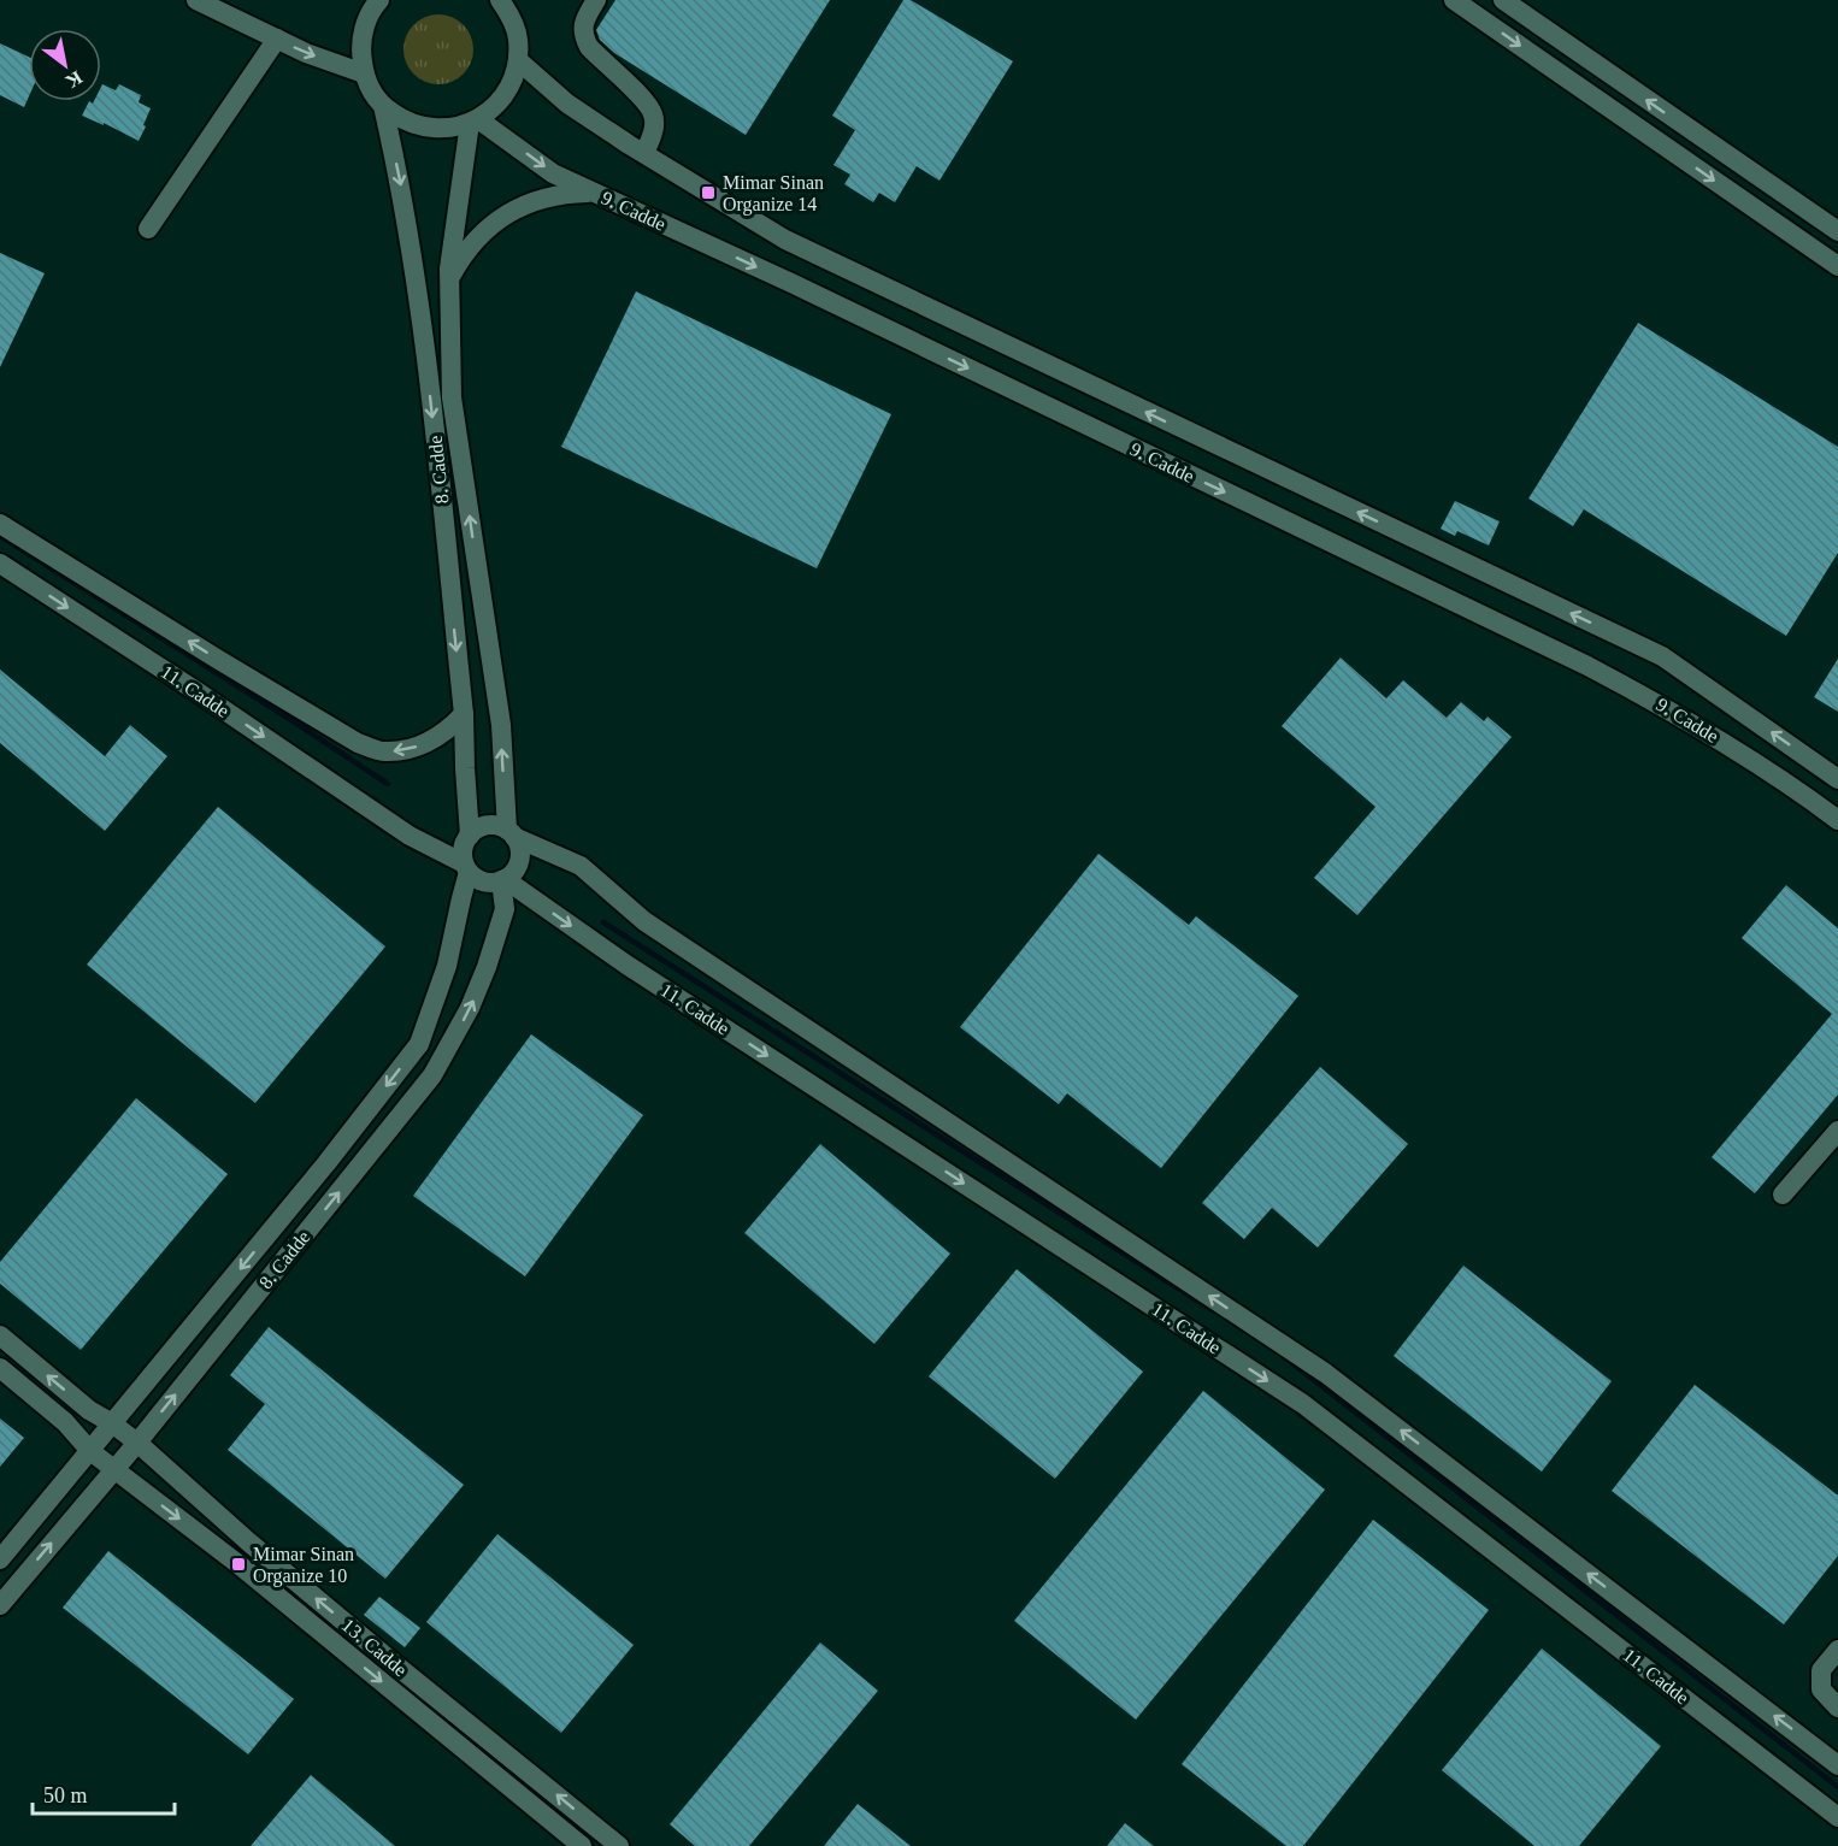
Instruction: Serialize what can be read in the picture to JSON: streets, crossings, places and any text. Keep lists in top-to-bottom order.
{
  "streets": {
    "street": [
      "9. Cadde",
      "8. Cadde",
      "11. Cadde",
      "13. Cadde"
    ]
  },
  "crossings": [
    ["9. Cadde", "8. Cadde"],
    ["8. Cadde", "11. Cadde"],
    ["8. Cadde", "13. Cadde"]
  ],
  "places": {
    "transit": ["Mimar Sinan Organize 14", "Mimar Sinan Organize 10"]
  },
  "scale_bar": "50 m",
  "north": "bottom right"
}
